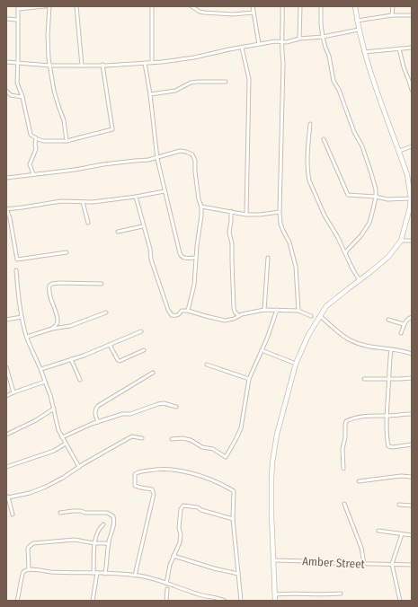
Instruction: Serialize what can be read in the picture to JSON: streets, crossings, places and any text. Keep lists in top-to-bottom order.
{
  "streets": {
    "street": ["Amber Street"]
  }
}
